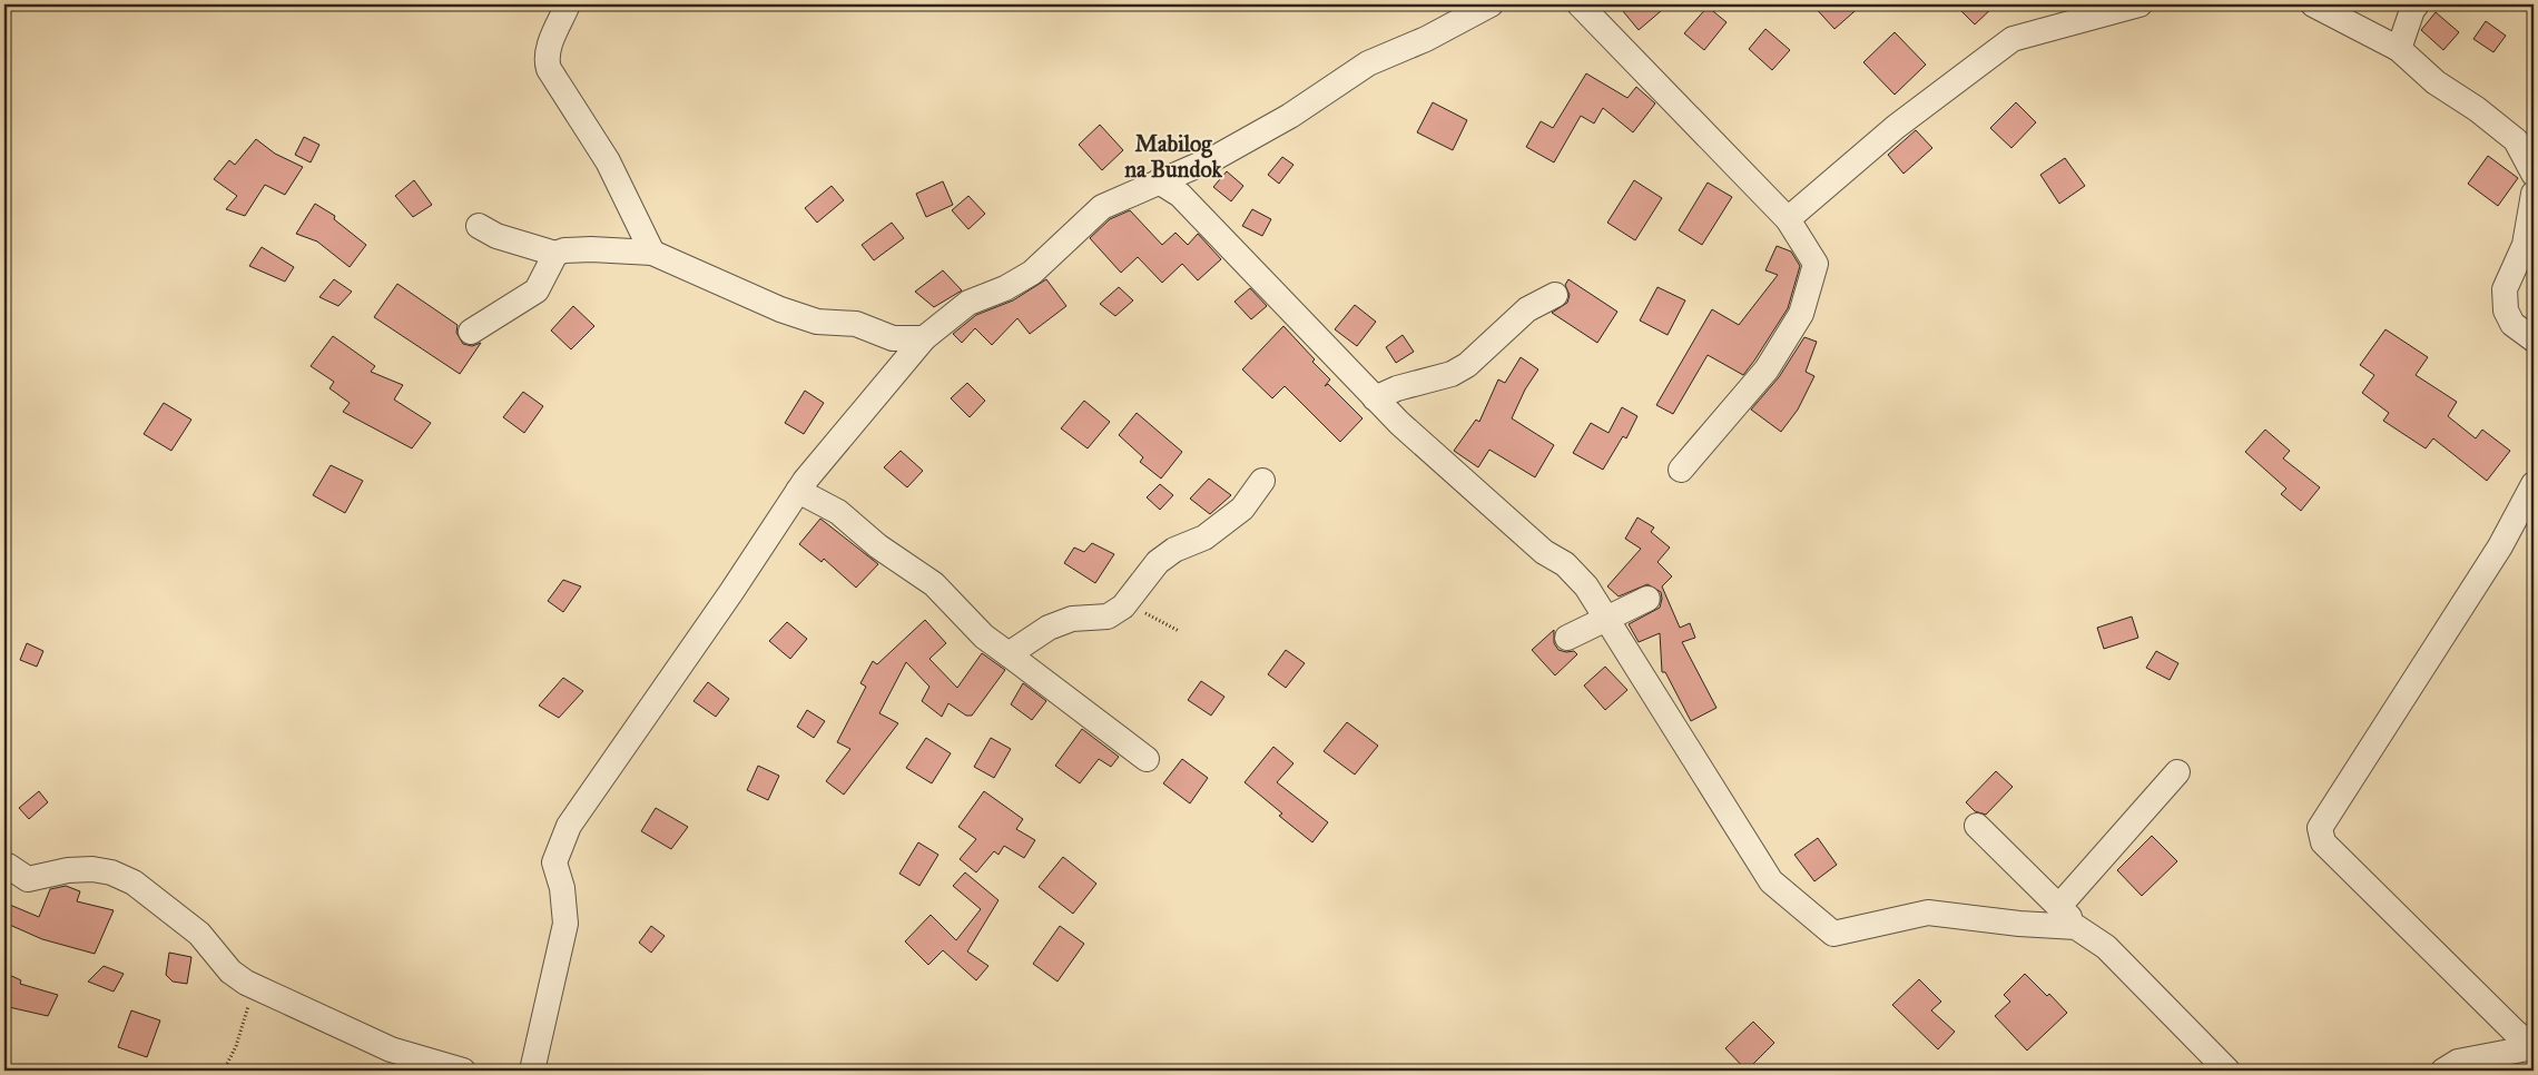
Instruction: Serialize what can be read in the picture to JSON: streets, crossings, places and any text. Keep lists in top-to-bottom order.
{
  "districts": ["Mabilog na Bundok"]
}
